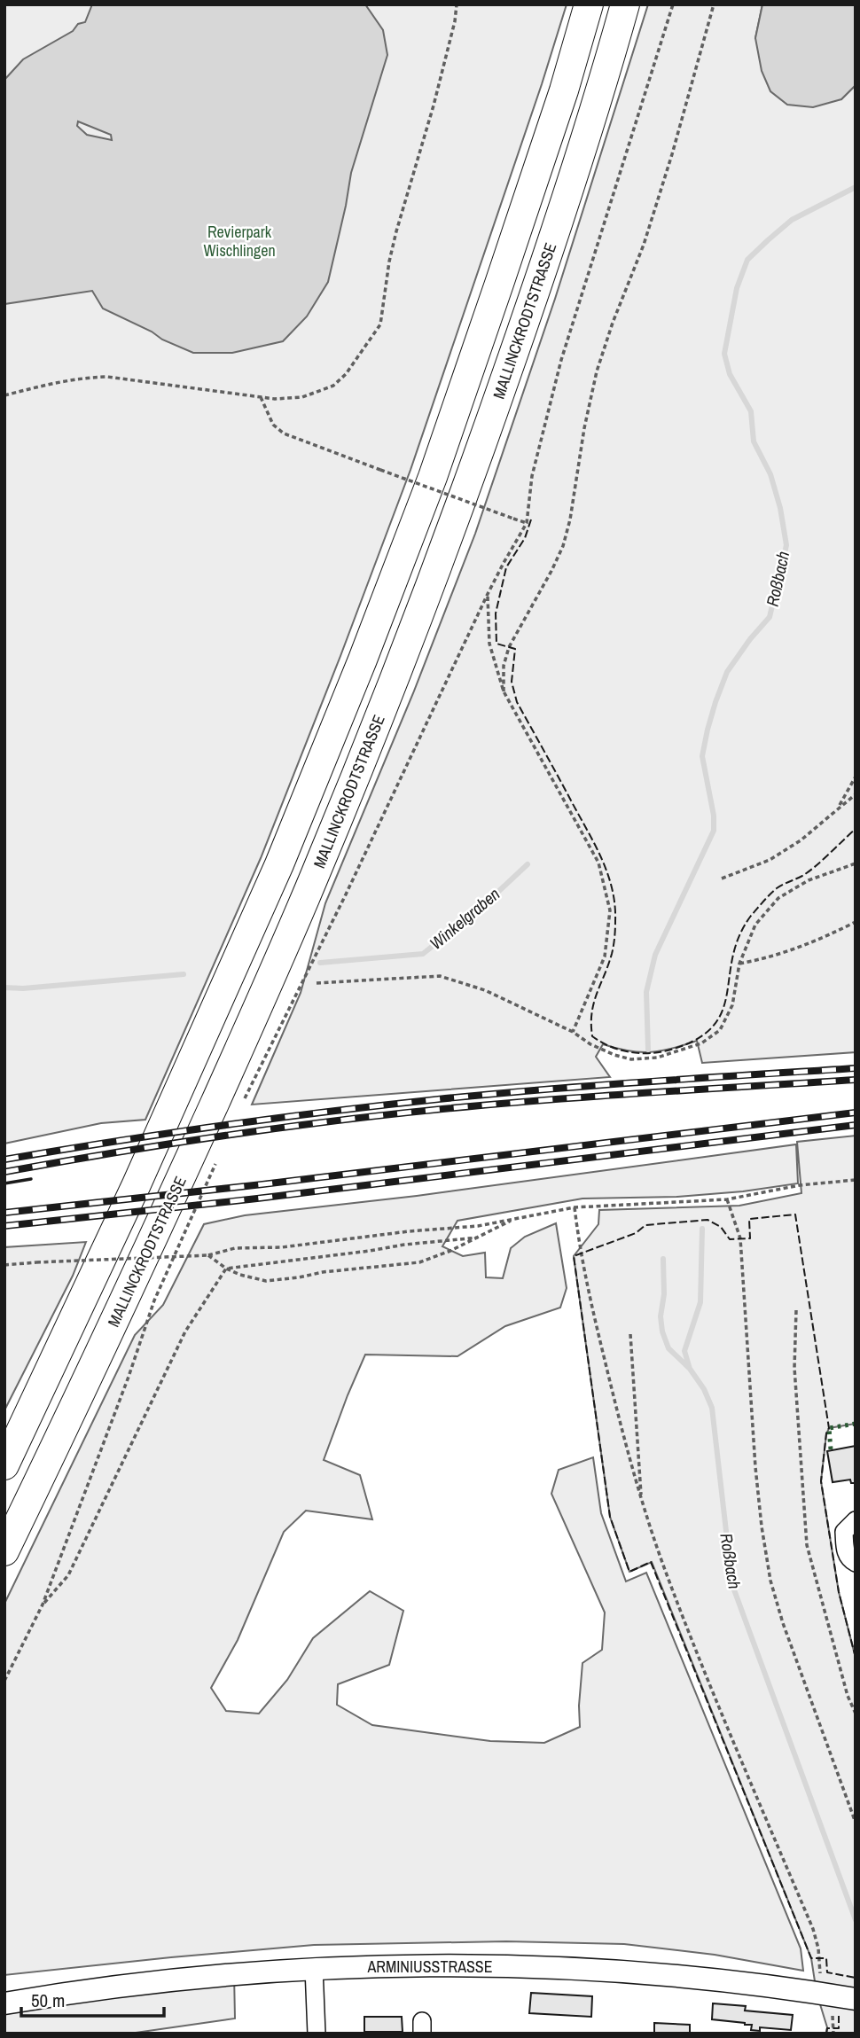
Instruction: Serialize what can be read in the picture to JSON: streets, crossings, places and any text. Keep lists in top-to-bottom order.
{
  "streets": {
    "highway": ["MALLINCKRODTSTRASSE"],
    "street": ["ARMINIUSSTRASSE"]
  },
  "water": ["Roßbach", "Winkelgraben"],
  "parks": ["Revierpark Wischlingen"],
  "scale_bar": "50 m"
}
